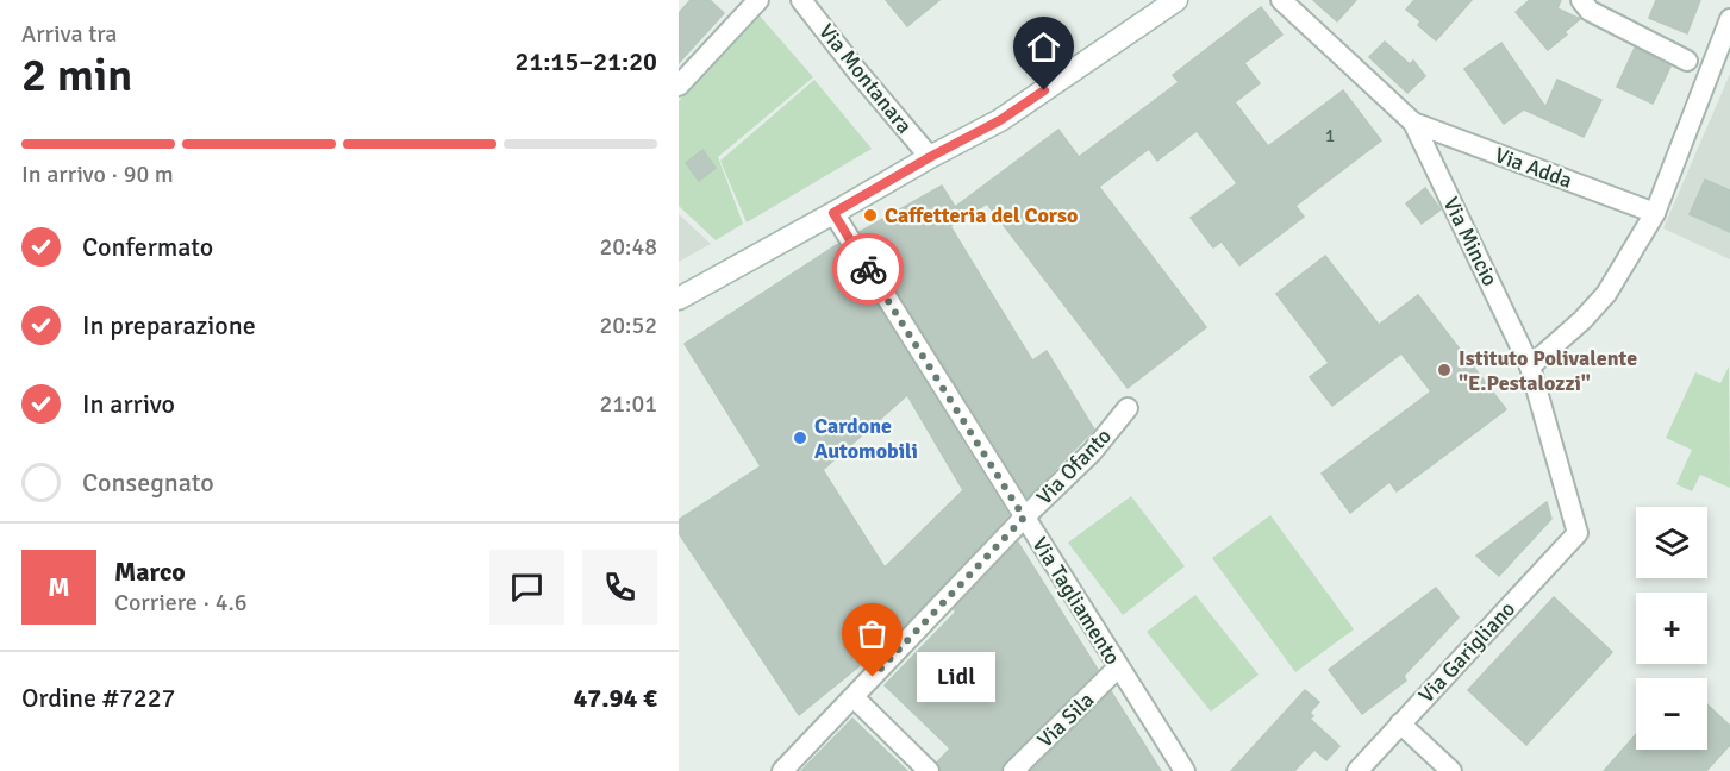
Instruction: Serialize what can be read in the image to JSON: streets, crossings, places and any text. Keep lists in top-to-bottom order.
{
  "streets": {
    "street": [
      "Via Montanara",
      "Via Adda",
      "Via Mincio",
      "Via Ofanto",
      "Via Tagliamento",
      "Via Garigliano",
      "Via Sila"
    ]
  },
  "crossings": [
    ["Via Adda", "Via Mincio"],
    ["Via Mincio", "Via Garigliano"],
    ["Via Ofanto", "Via Tagliamento"],
    ["Via Tagliamento", "Via Sila"]
  ],
  "places": [
    "Caffetteria del Corso",
    "Istituto Polivalente \"E.Pestalozzi\"",
    "Cardone Automobili",
    "Lidl"
  ],
  "house_numbers": ["1"],
  "page": {
    "heading": ["2 min", "Arriva tra", "21:15–21:20"],
    "panel": [
      "Marco",
      "Corriere · 4.6",
      "Ordine #7227",
      "47.94 €"
    ],
    "bar": "In arrivo · 90 m",
    "list": [
      ["Confermato", "20:48"],
      ["In preparazione", "20:52"],
      ["In arrivo", "21:01"],
      "Consegnato"
    ],
    "map_buttons": ["+", "−"],
    "round": "M",
    "bubble": "Lidl"
  }
}
